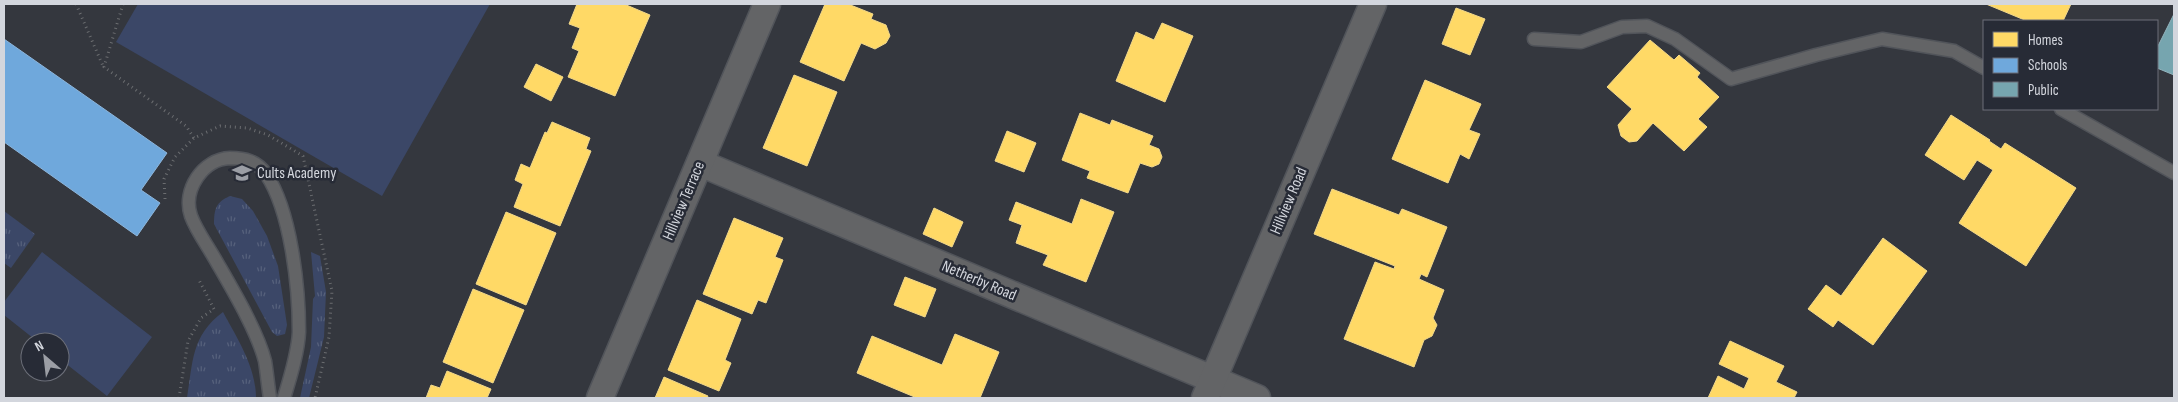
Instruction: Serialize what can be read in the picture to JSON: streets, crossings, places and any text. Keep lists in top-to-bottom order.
{
  "streets": {
    "street": ["Hillview Terrace", "Hillview Road", "Netherby Road"]
  },
  "crossings": [
    ["Hillview Terrace", "Netherby Road"],
    ["Hillview Road", "Netherby Road"]
  ],
  "places": {
    "school or university": ["Cults Academy"]
  },
  "legend": ["Homes", "Schools", "Public"],
  "north": "top left"
}
